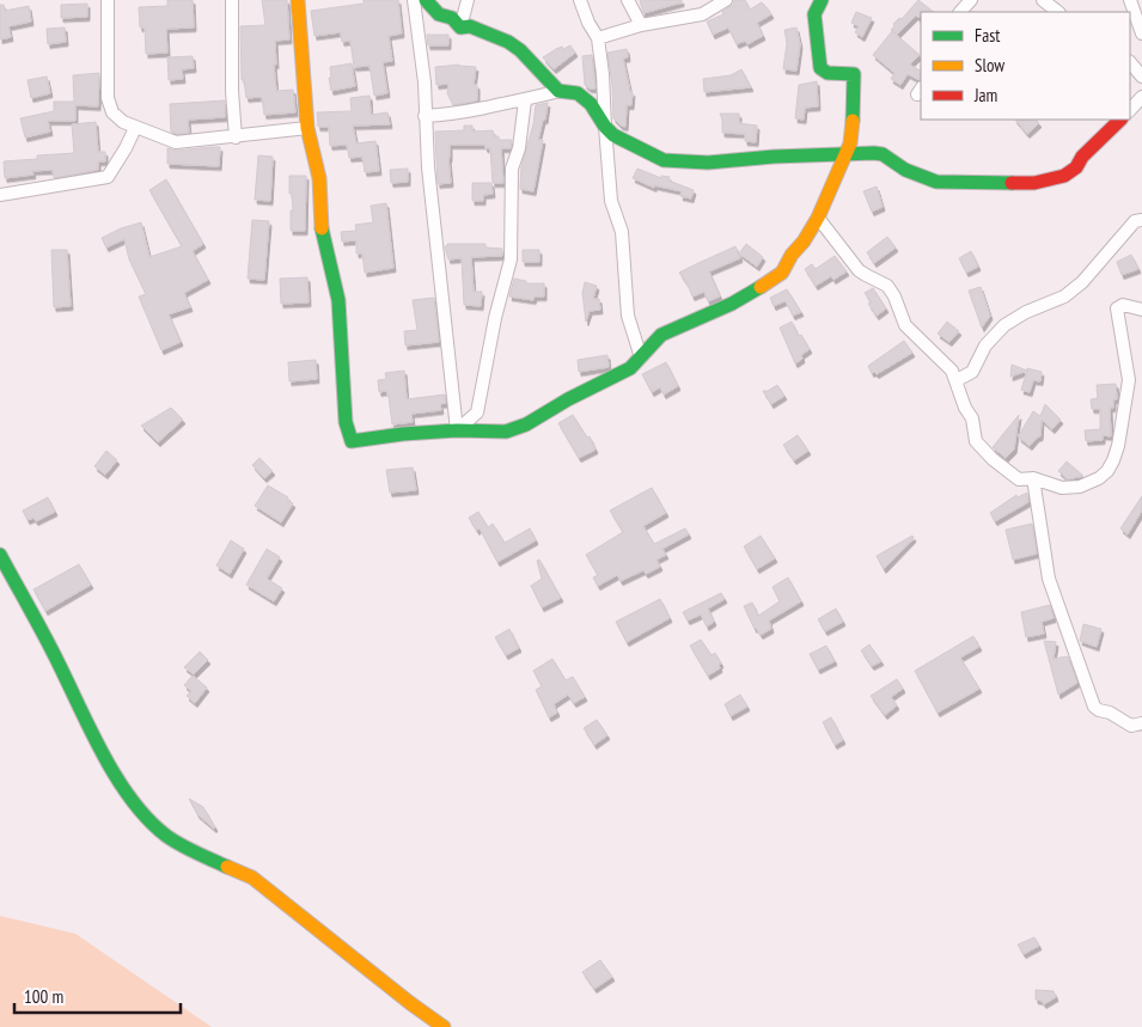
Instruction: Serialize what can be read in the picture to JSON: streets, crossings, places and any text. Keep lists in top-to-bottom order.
{
  "legend": ["Fast", "Slow", "Jam"],
  "scale_bar": "100 m"
}
